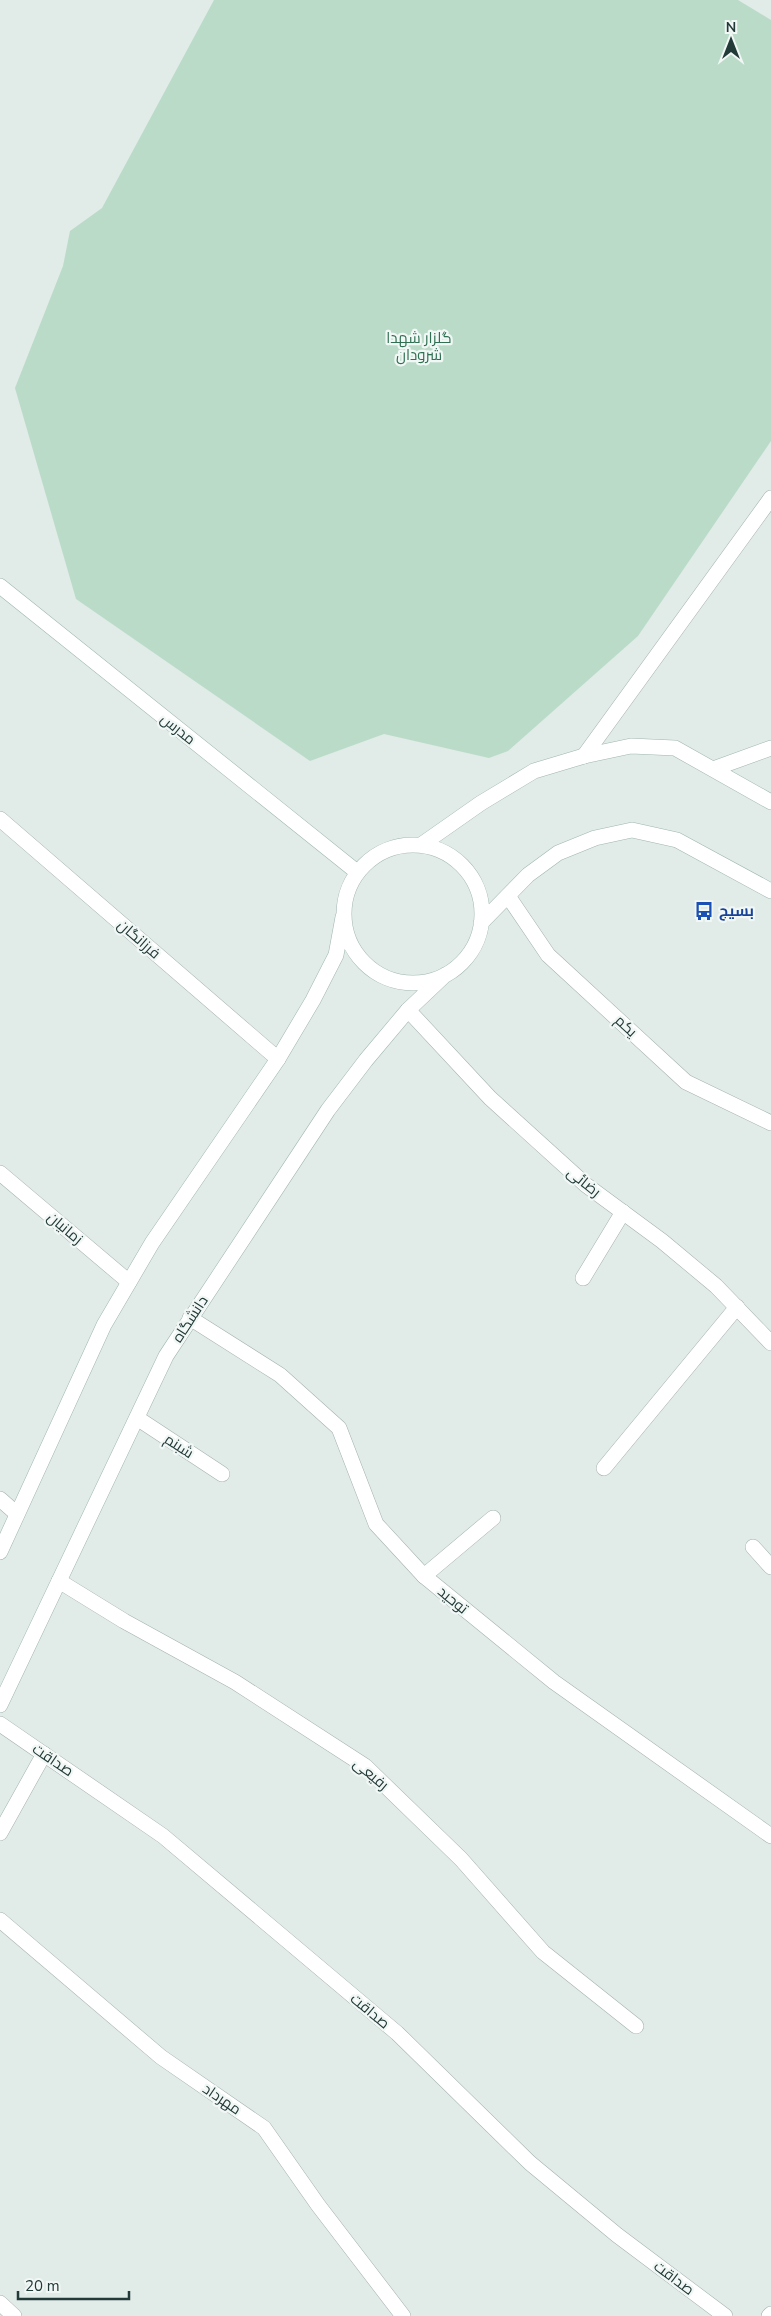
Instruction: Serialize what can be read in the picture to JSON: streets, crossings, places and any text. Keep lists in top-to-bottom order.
{
  "streets": {
    "street": [
      "مدرس",
      "فرزانگان",
      "یکم",
      "رضائی",
      "زمانیان",
      "دانشگاه",
      "شبنم",
      "توحید",
      "صداقت",
      "رفیعی",
      "مهرداد"
    ]
  },
  "crossings": [
    ["مدرس", "دانشگاه"],
    ["رضائی", "دانشگاه"],
    ["دانشگاه", "شبنم"],
    ["دانشگاه", "توحید"],
    ["دانشگاه", "رفیعی"]
  ],
  "parks": ["گلزار شهدا شرودان"],
  "places": {
    "bus stop": ["بسیج"]
  },
  "scale_bar": "20 m",
  "north": "top"
}
